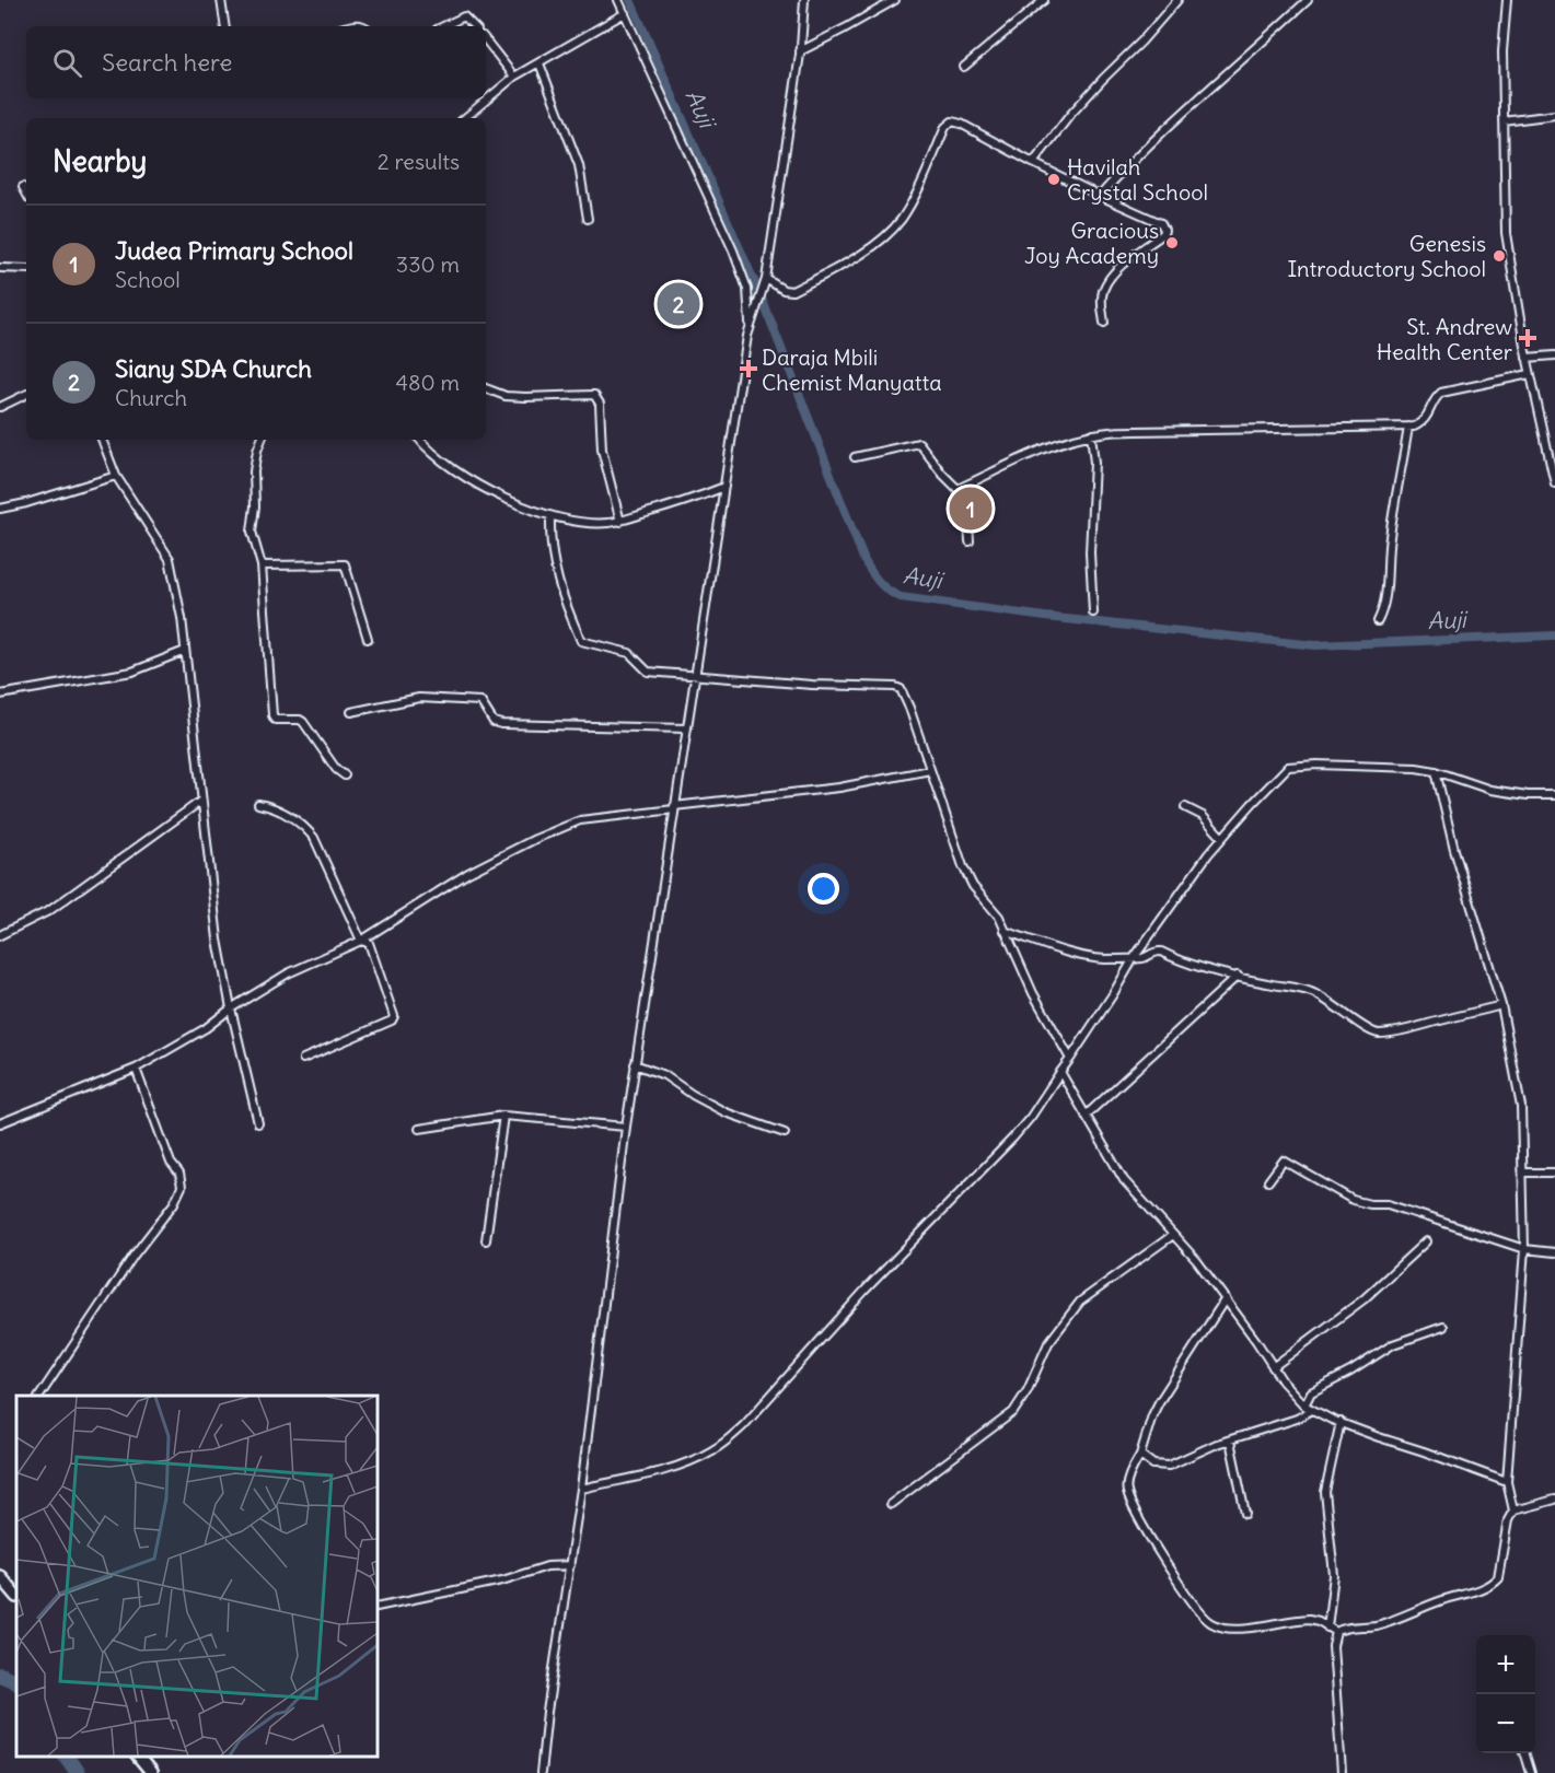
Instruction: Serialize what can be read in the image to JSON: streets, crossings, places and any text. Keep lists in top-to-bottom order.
{
  "water": ["Auji"],
  "places": {
    "other": ["Havilah Crystal School", "Gracious Joy Academy", "Genesis Introductory School"],
    "health": ["St. Andrew Health Center", "Daraja Mbili Chemist Manyatta"]
  },
  "page": {
    "search": "Search here",
    "heading": ["Nearby", "2 results"],
    "list": [
      {
        "mark": "1",
        "name": "Judea Primary School",
        "note": "School",
        "value": "330 m"
      },
      {
        "mark": "2",
        "name": "Siany SDA Church",
        "note": "Church",
        "value": "480 m"
      }
    ],
    "pins": ["2", "1"],
    "map_buttons": ["+", "−"]
  }
}
